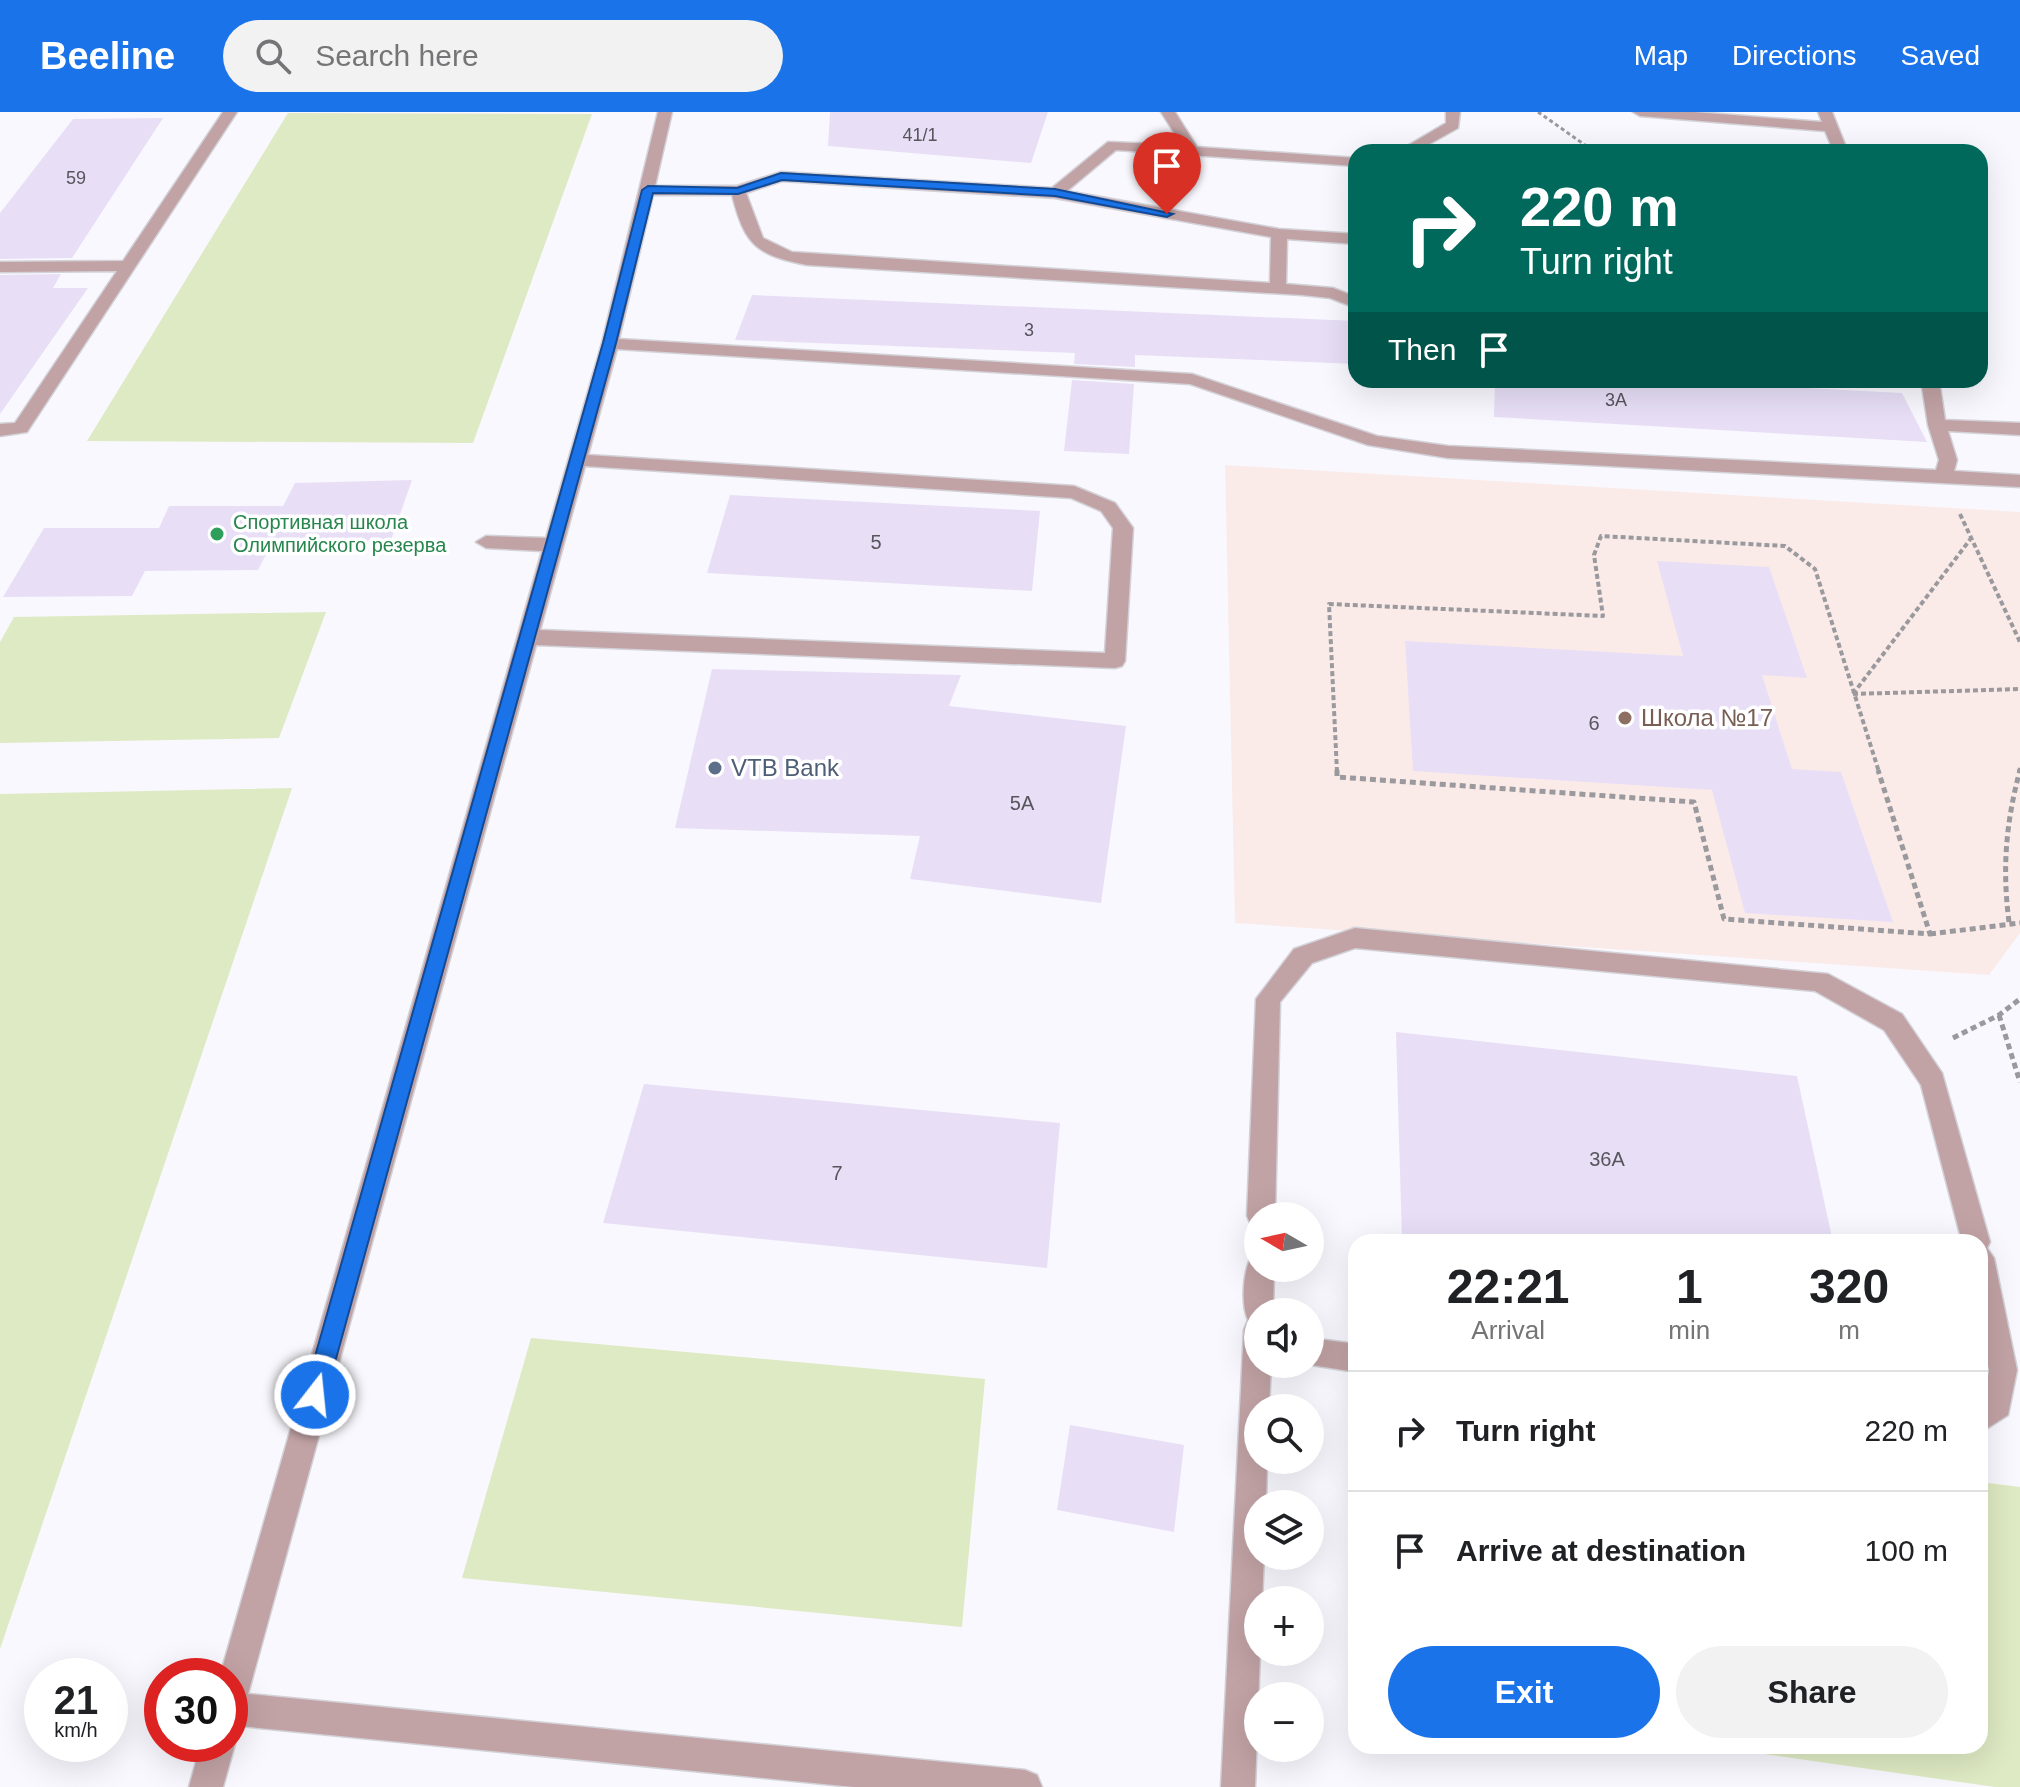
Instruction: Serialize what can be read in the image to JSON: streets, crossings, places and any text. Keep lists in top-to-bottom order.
{
  "places": ["Спортивная школа Олимпийского резерва", "Школа №17", "VTB Bank"],
  "house_numbers": [
    "41/1",
    "59",
    "3",
    "3А",
    "5",
    "6",
    "5А",
    "36А",
    "7"
  ],
  "north": "left",
  "page": {
    "header": "Beeline",
    "search": "Search here",
    "nav": ["Map", "Directions", "Saved"],
    "turn": ["220 m", "Turn right"],
    "then": "Then",
    "map_buttons": ["+", "−"],
    "eta": [
      "22:21",
      "Arrival",
      "1",
      "min",
      "320",
      "m"
    ],
    "list": [
      {
        "name": "Turn right",
        "value": "220 m"
      },
      {
        "name": "Arrive at destination",
        "value": "100 m"
      }
    ],
    "buttons": ["Exit", "Share"],
    "speed": "21 km/h",
    "limit": "30"
  }
}
